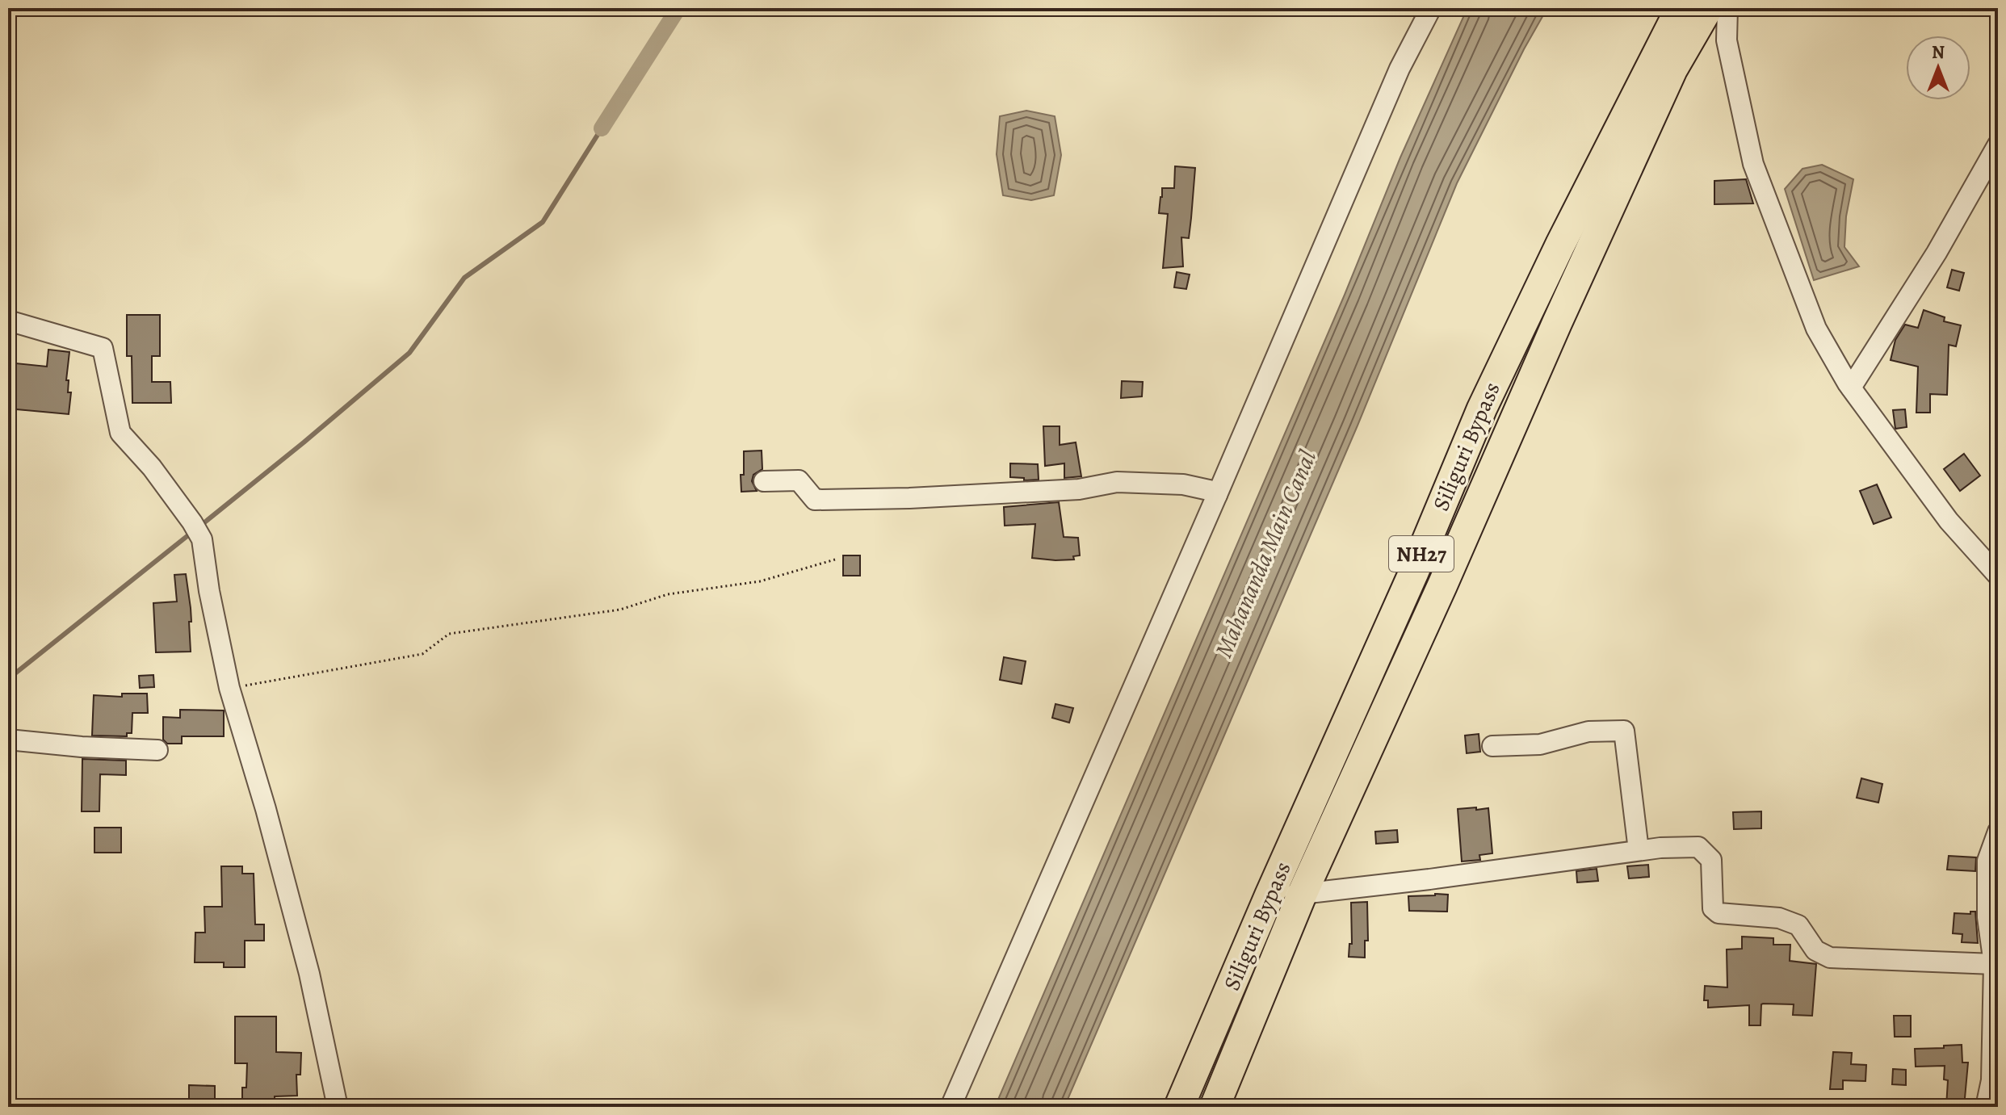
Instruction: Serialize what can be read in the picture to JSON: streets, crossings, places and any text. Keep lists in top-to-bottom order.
{
  "streets": {
    "highway": ["Siliguri Bypass", "NH27"]
  },
  "water": ["Mahananda Main Canal"],
  "north": "top"
}
